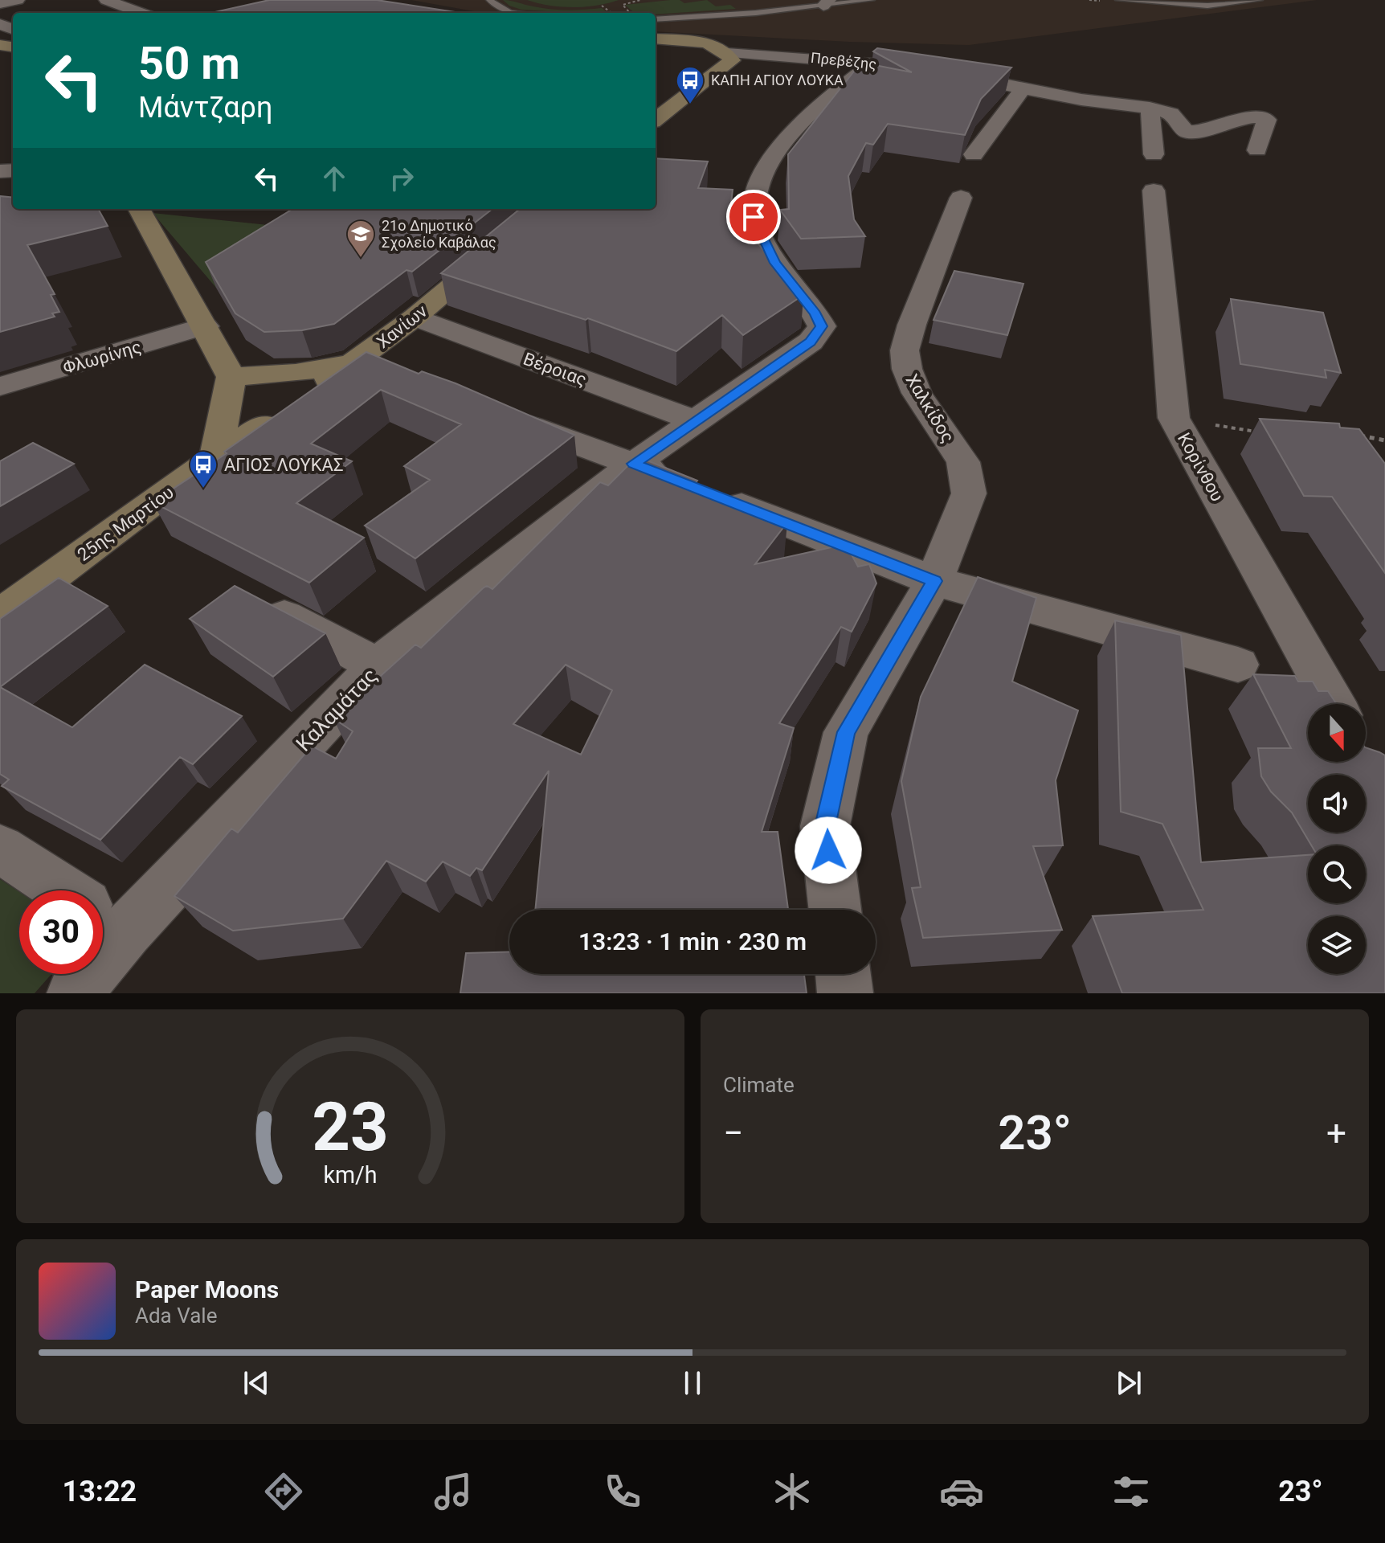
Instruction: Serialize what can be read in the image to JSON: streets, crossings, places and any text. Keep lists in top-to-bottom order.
{
  "streets": {
    "street": [
      "Πρεβέζης",
      "Χανίων",
      "Φλωρίνης",
      "Βέροιας",
      "Χαλκίδος",
      "Κορίνθου",
      "25ης Μαρτίου",
      "Καλαμάτας"
    ]
  },
  "crossings": [
    ["Πρεβέζης", "Καλαμάτας"],
    ["Χανίων", "Βέροιας"],
    ["Χανίων", "25ης Μαρτίου"],
    ["Βέροιας", "Καλαμάτας"]
  ],
  "places": {
    "bus stop": ["ΚΑΠΗ ΑΓΙΟΥ ΛΟΥΚΑ", "ΑΓΙΟΣ ΛΟΥΚΑΣ"],
    "school or university": ["21ο Δημοτικό Σχολείο Καβάλας"]
  },
  "north": "bottom",
  "page": {
    "turn": ["50 m", "Μάντζαρη"],
    "limit": "30",
    "trip": "13:23 · 1 min · 230 m",
    "tile": "Climate",
    "heat": ["−", "23°", "+"],
    "song": ["Paper Moons", "Ada Vale"],
    "tabs": ["13:22", "23°"],
    "gauge": ["23", "km/h"]
  }
}
